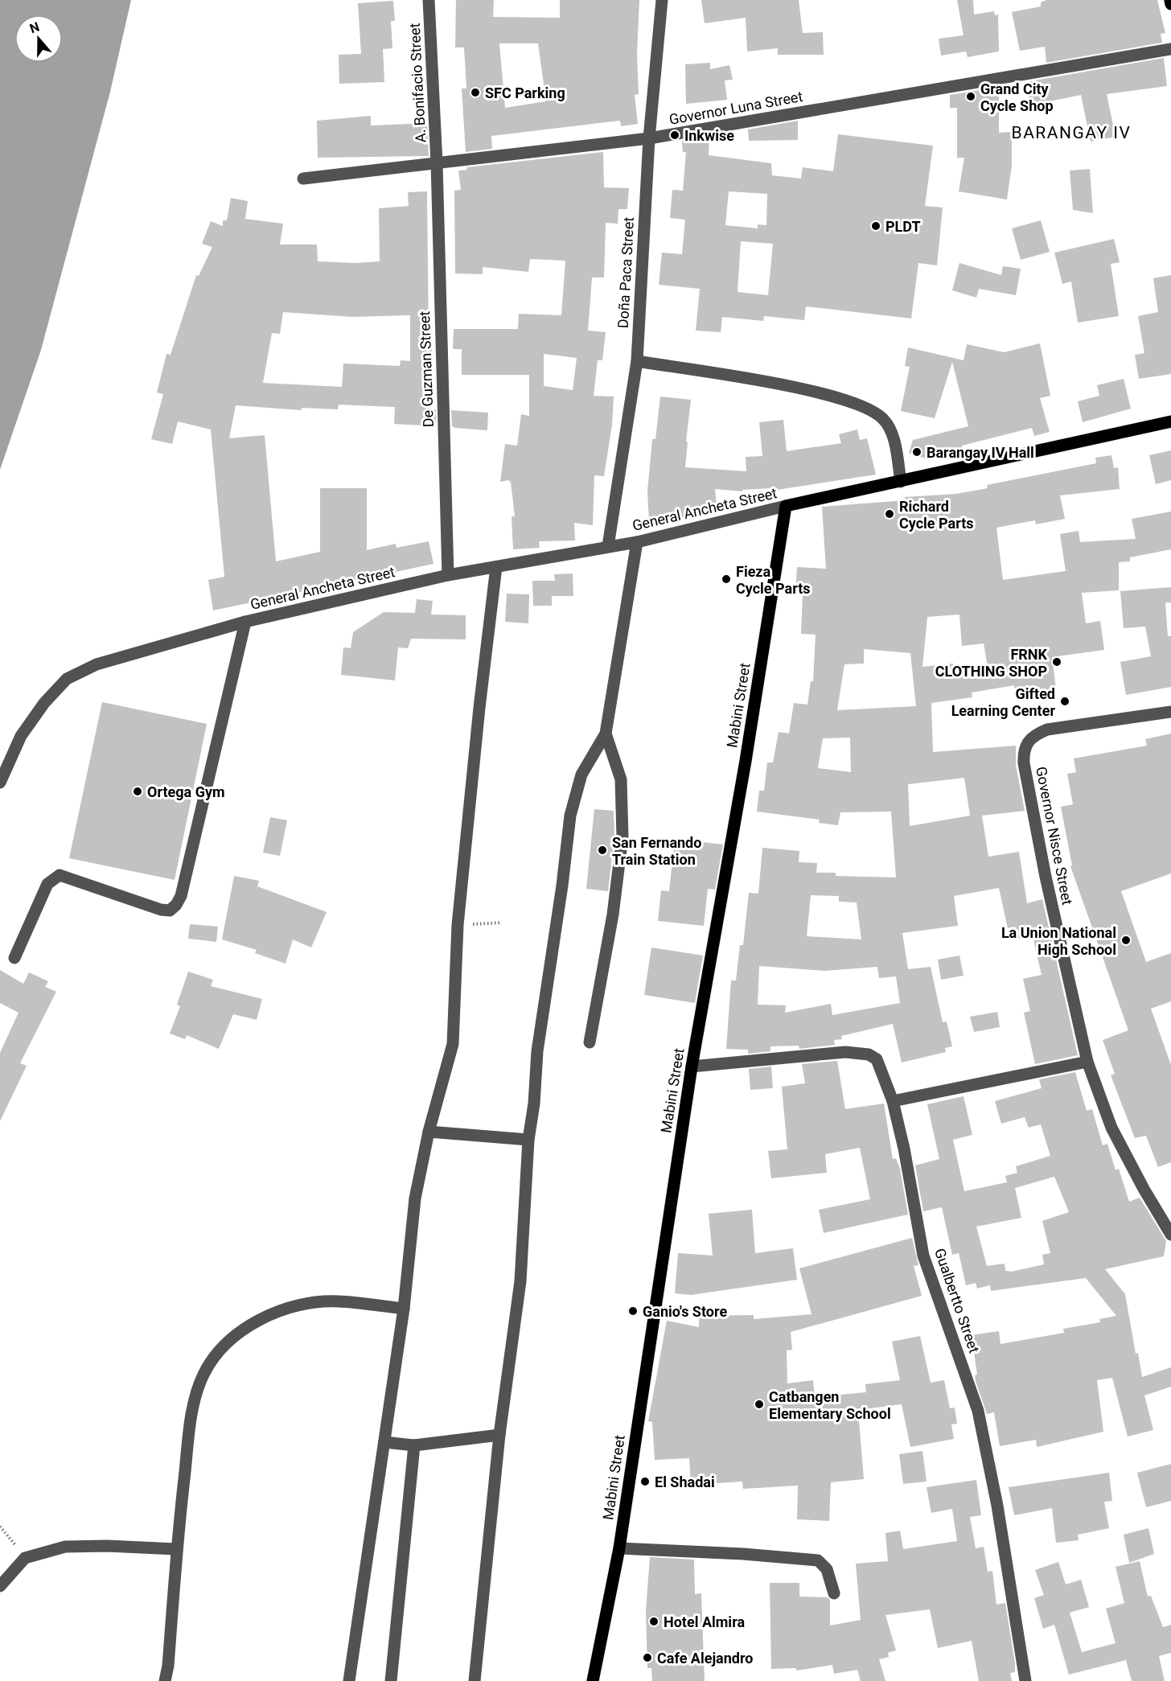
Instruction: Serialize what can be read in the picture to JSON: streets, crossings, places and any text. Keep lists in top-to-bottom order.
{
  "streets": {
    "main road": ["General Ancheta Street", "Mabini Street"],
    "street": [
      "A. Bonifacio Street",
      "Governor Luna Street",
      "Doña Paca Street",
      "De Guzman Street",
      "Governor Nisce Street",
      "Gualbertto Street"
    ]
  },
  "crossings": [
    ["A. Bonifacio Street", "Governor Luna Street"],
    ["A. Bonifacio Street", "De Guzman Street"],
    ["Governor Luna Street", "Doña Paca Street"],
    ["Governor Luna Street", "De Guzman Street"],
    ["Doña Paca Street", "General Ancheta Street"],
    ["De Guzman Street", "General Ancheta Street"],
    ["General Ancheta Street", "Mabini Street"],
    ["Mabini Street", "Gualbertto Street"]
  ],
  "districts": ["BARANGAY IV"],
  "places": [
    "SFC Parking",
    "Grand City Cycle Shop",
    "Inkwise",
    "PLDT",
    "Barangay IV Hall",
    "Richard Cycle Parts",
    "Fieza Cycle Parts",
    "FRNK CLOTHING SHOP",
    "Gifted Learning Center",
    "Ortega Gym",
    "San Fernando Train Station",
    "La Union National High School",
    "Ganio's Store",
    "Catbangen Elementary School",
    "El Shadai",
    "Hotel Almira",
    "Cafe Alejandro"
  ],
  "north": "top"
}
